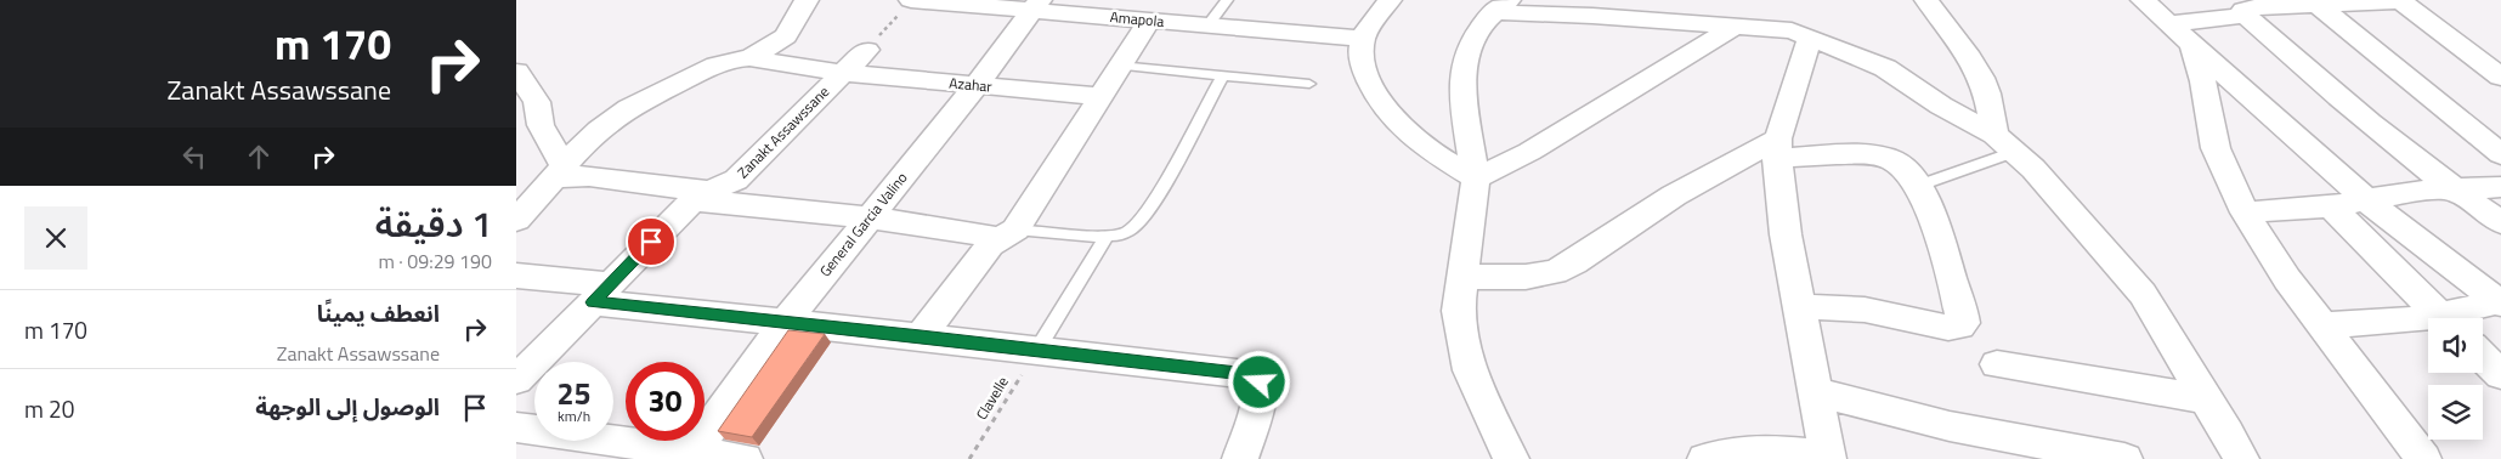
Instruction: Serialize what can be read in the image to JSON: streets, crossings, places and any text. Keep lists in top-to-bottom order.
{
  "streets": {
    "street": [
      "Amapola",
      "Azahar",
      "Zanakt Assawssane",
      "General Garcia Valino"
    ],
    "path": ["Clavelle"]
  },
  "crossings": [
    ["Amapola", "General Garcia Valino"],
    ["Azahar", "Zanakt Assawssane"],
    ["Azahar", "General Garcia Valino"]
  ],
  "page": {
    "turn": ["170 m", "Zanakt Assawssane"],
    "heading": ["1 دقيقة", "190 m · 09:29"],
    "list": [
      {
        "name": "انعطف يمينًا",
        "note": "Zanakt Assawssane",
        "value": "170 m"
      },
      {
        "name": "الوصول إلى الوجهة",
        "value": "20 m"
      }
    ],
    "speed": "25 km/h",
    "limit": "30"
  }
}
